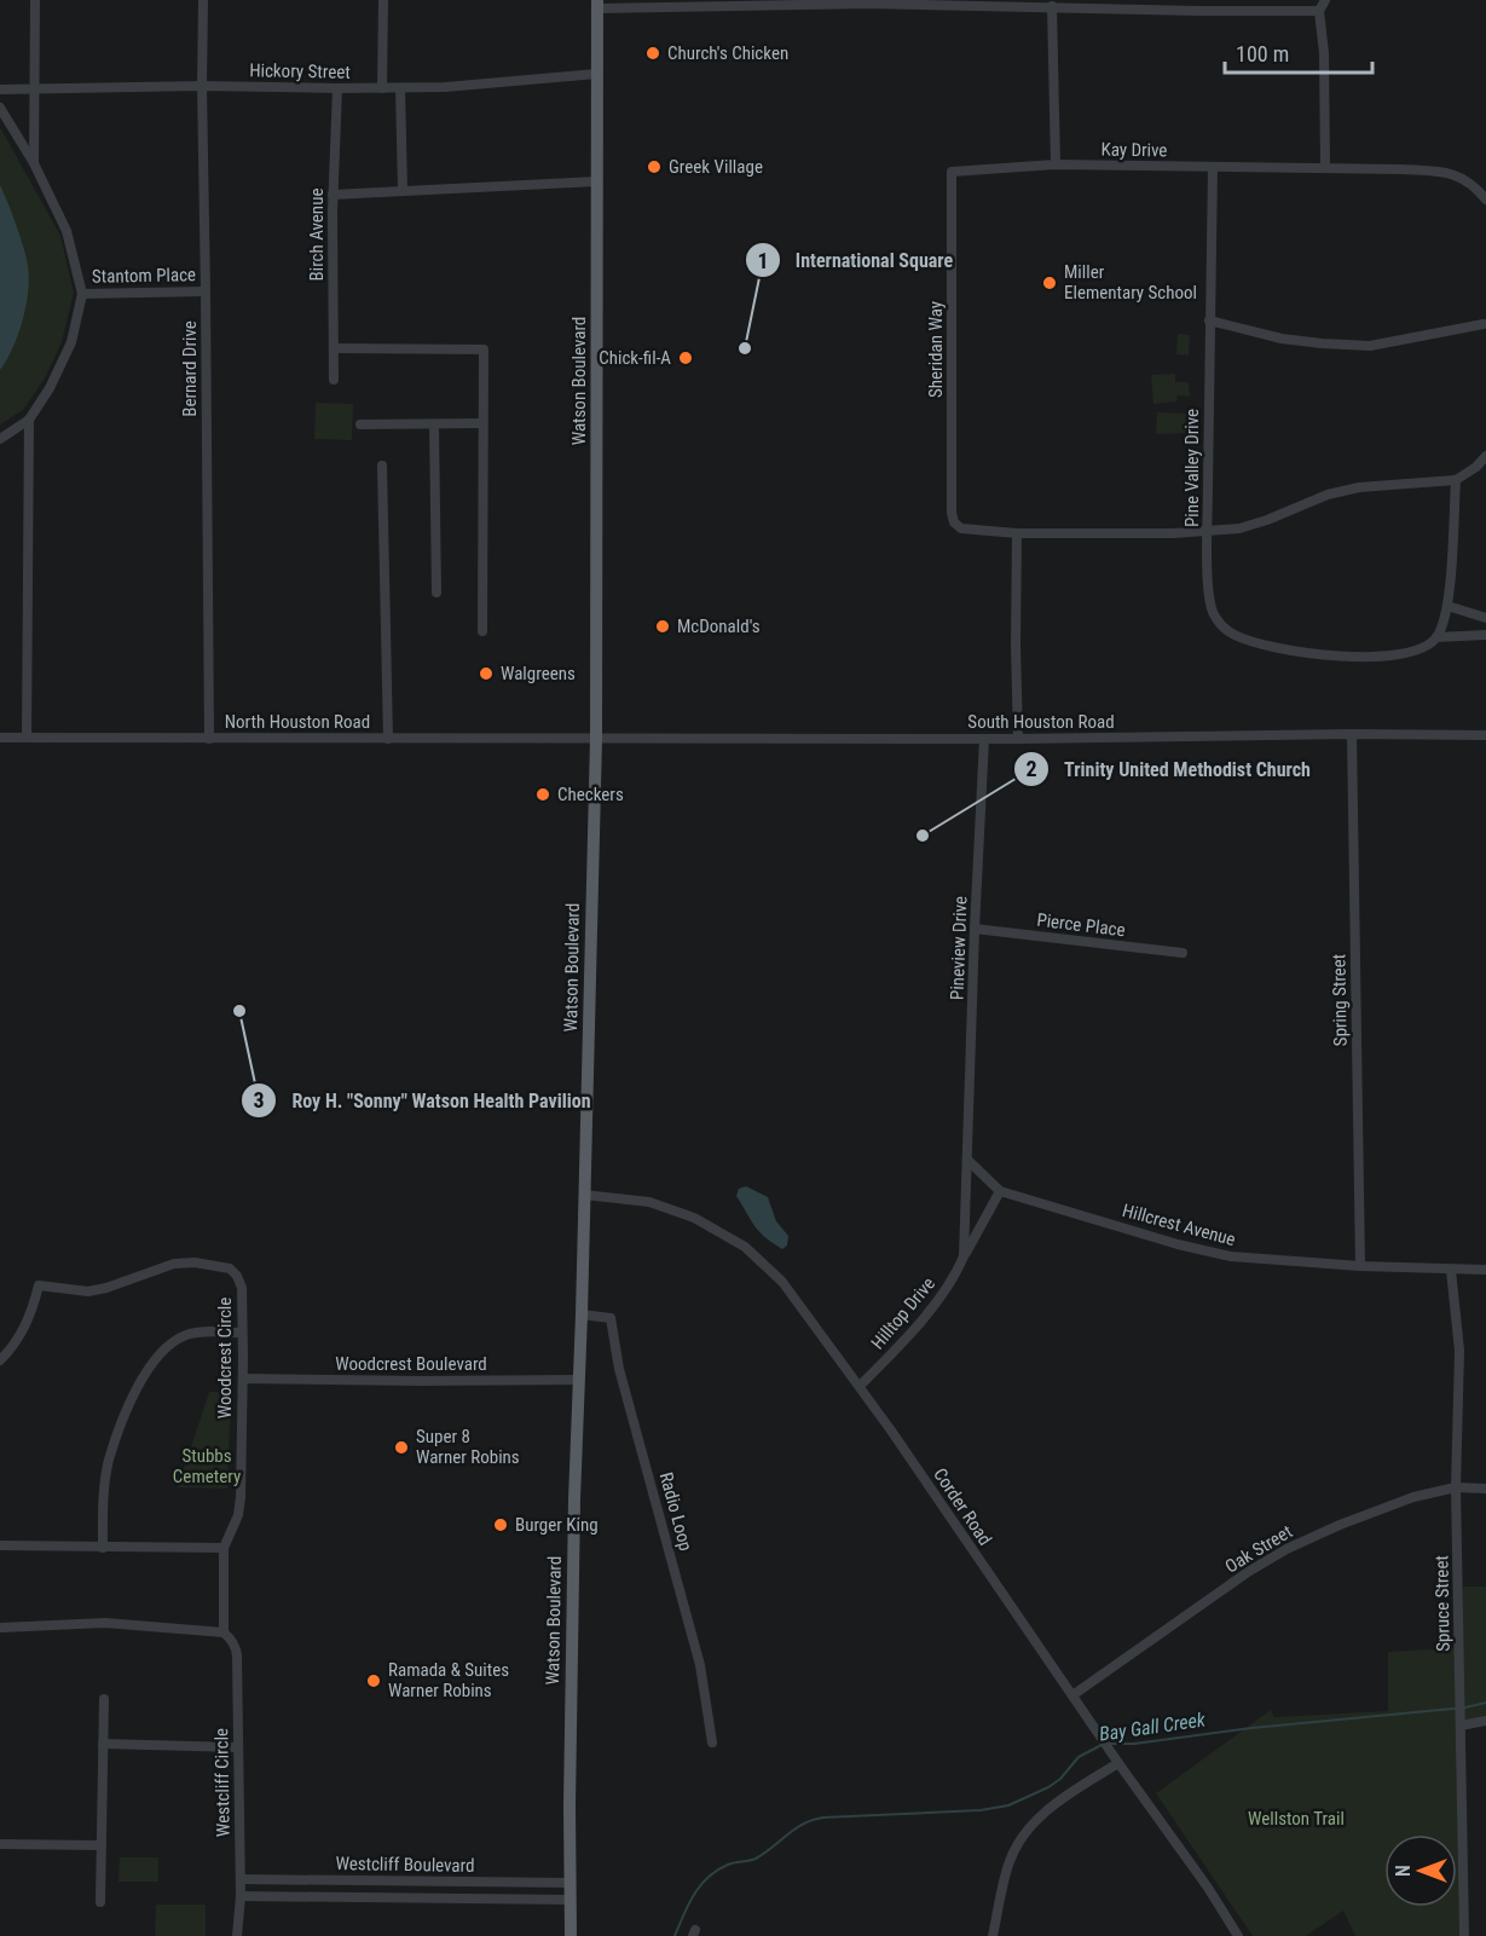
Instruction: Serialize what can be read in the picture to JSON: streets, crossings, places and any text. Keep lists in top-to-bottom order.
{
  "streets": {
    "main road": ["Watson Boulevard"],
    "street": [
      "Hickory Street",
      "Kay Drive",
      "Birch Avenue",
      "Stantom Place",
      "Sheridan Way",
      "Bernard Drive",
      "Pine Valley Drive",
      "North Houston Road",
      "South Houston Road",
      "Pierce Place",
      "Pineview Drive",
      "Spring Street",
      "Hillcrest Avenue",
      "Hilltop Drive",
      "Woodcrest Circle",
      "Woodcrest Boulevard",
      "Corder Road",
      "Radio Loop",
      "Oak Street",
      "Spruce Street",
      "Westcliff Circle",
      "Westcliff Boulevard"
    ]
  },
  "crossings": [
    ["Hickory Street", "Birch Avenue"],
    ["Hickory Street", "Bernard Drive"],
    ["Hickory Street", "Watson Boulevard"],
    ["Kay Drive", "Sheridan Way"],
    ["Kay Drive", "Pine Valley Drive"],
    ["Stantom Place", "Bernard Drive"],
    ["Sheridan Way", "Pine Valley Drive"],
    ["Bernard Drive", "North Houston Road"],
    ["Watson Boulevard", "North Houston Road"],
    ["Watson Boulevard", "South Houston Road"],
    ["Watson Boulevard", "Woodcrest Boulevard"],
    ["Watson Boulevard", "Corder Road"],
    ["Watson Boulevard", "Radio Loop"],
    ["Watson Boulevard", "Westcliff Boulevard"],
    ["North Houston Road", "South Houston Road"],
    ["South Houston Road", "Pineview Drive"],
    ["South Houston Road", "Spring Street"],
    ["Pierce Place", "Pineview Drive"],
    ["Pineview Drive", "Hillcrest Avenue"],
    ["Pineview Drive", "Hilltop Drive"],
    ["Spring Street", "Hillcrest Avenue"],
    ["Hillcrest Avenue", "Hilltop Drive"],
    ["Hillcrest Avenue", "Spruce Street"],
    ["Hilltop Drive", "Corder Road"],
    ["Woodcrest Circle", "Woodcrest Boulevard"],
    ["Woodcrest Circle", "Westcliff Circle"],
    ["Corder Road", "Oak Street"],
    ["Oak Street", "Spruce Street"],
    ["Westcliff Circle", "Westcliff Boulevard"]
  ],
  "water": ["Bay Gall Creek"],
  "parks": ["Stubbs Cemetery", "Wellston Trail"],
  "places": [
    "Church's Chicken",
    "Greek Village",
    "Miller Elementary School",
    "International Square",
    "Chick-fil-A",
    "McDonald's",
    "Walgreens",
    "Checkers",
    "Trinity United Methodist Church",
    "Roy H. \"Sonny\" Watson Health Pavilion",
    "Super 8 Warner Robins",
    "Burger King",
    "Ramada & Suites Warner Robins"
  ],
  "scale_bar": "100 m",
  "north": "left"
}
